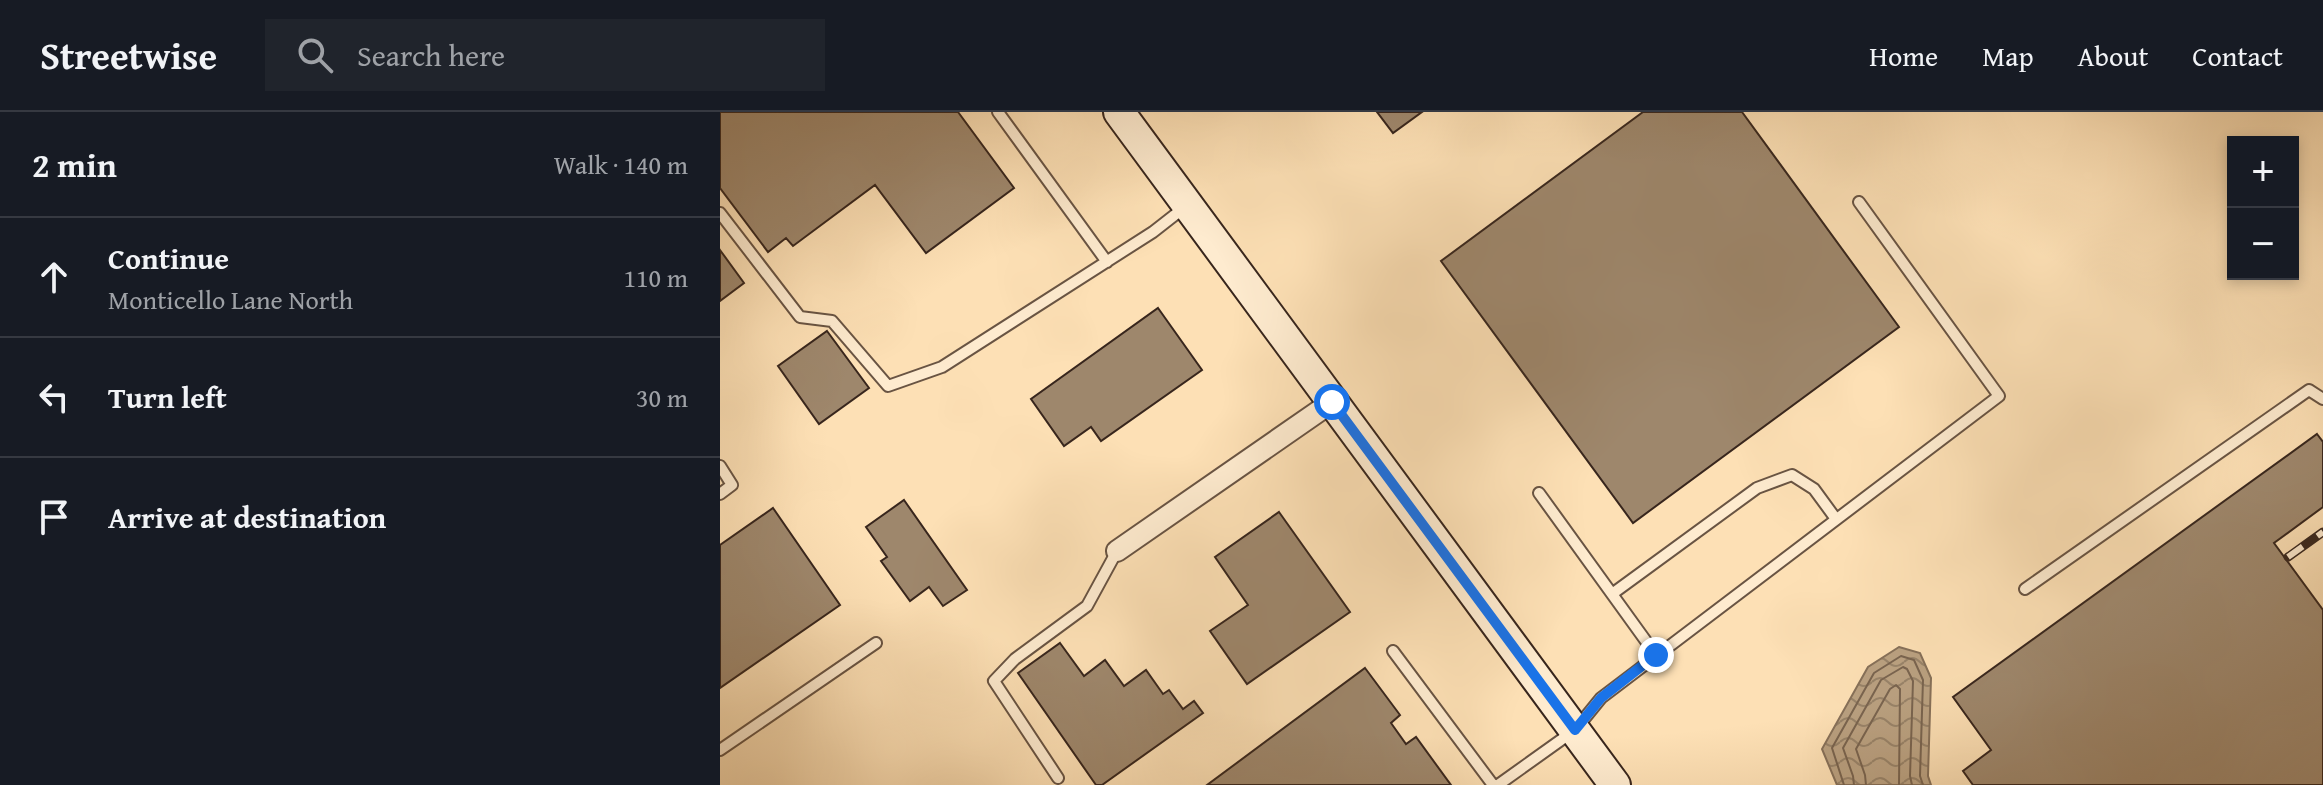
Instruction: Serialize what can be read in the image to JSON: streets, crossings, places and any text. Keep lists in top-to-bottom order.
{
  "page": {
    "header": "Streetwise",
    "search": "Search here",
    "nav": [
      "Home",
      "Map",
      "About",
      "Contact"
    ],
    "heading": ["2 min", "Walk · 140 m"],
    "map_buttons": ["+", "−"],
    "list": [
      ["Continue", "Monticello Lane North", "110 m"],
      ["Turn left", "30 m"],
      "Arrive at destination"
    ]
  }
}
